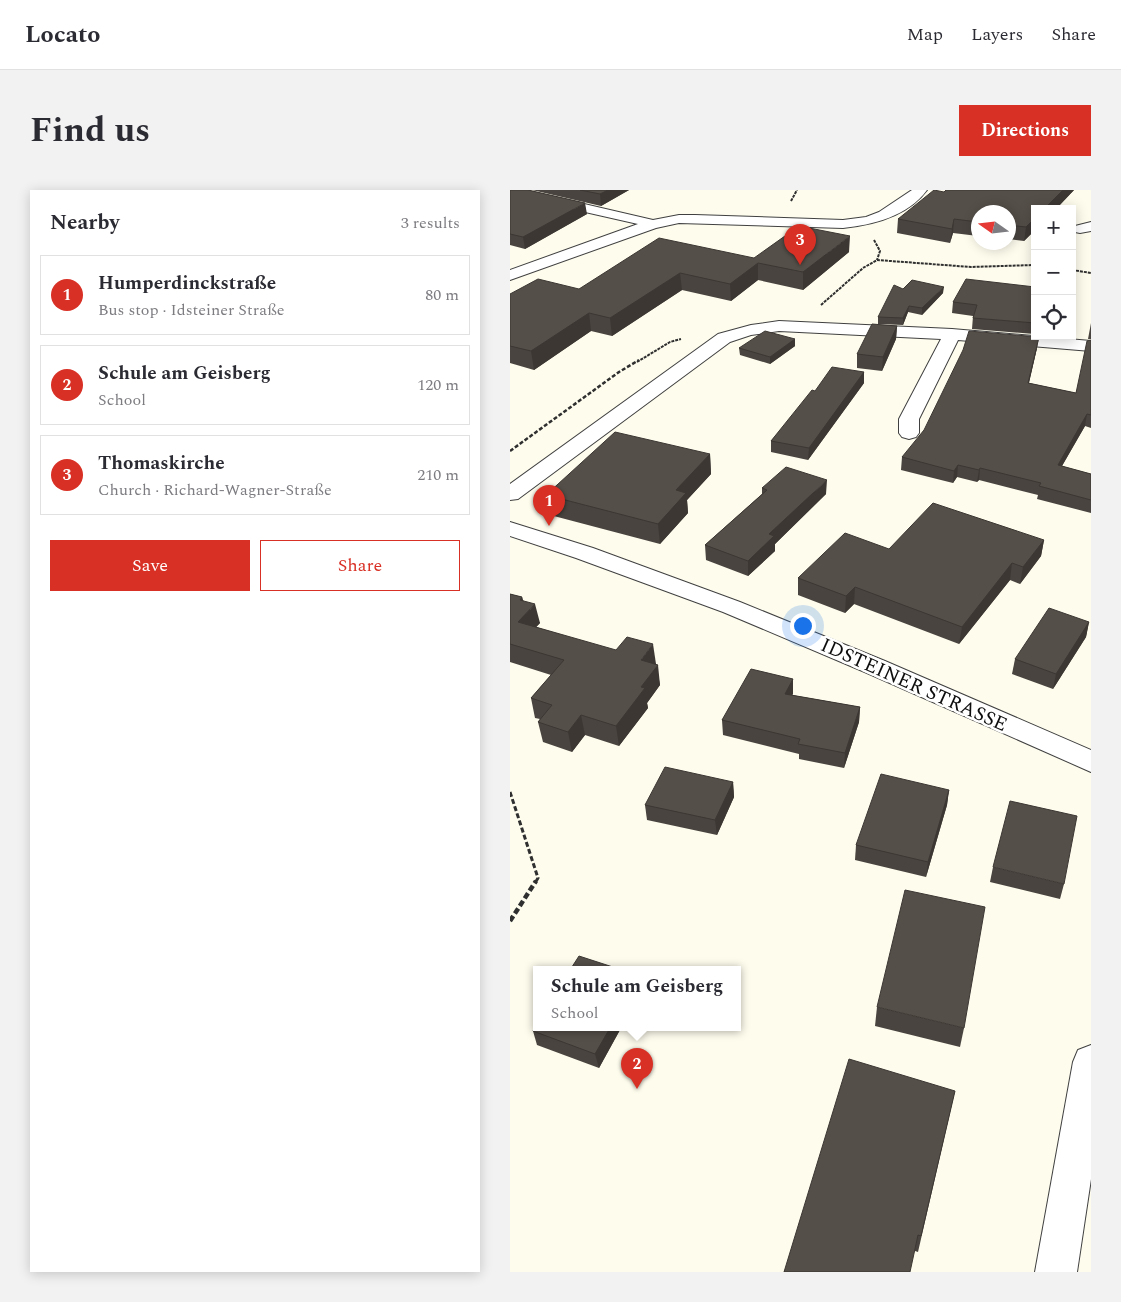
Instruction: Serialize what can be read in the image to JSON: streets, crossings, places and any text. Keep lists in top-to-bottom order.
{
  "streets": {
    "street": ["IDSTEINER STRASSE"]
  },
  "north": "left",
  "page": {
    "header": "Locato",
    "nav": ["Map", "Layers", "Share"],
    "title": "Find us",
    "buttons": [
      "Directions",
      ["Save", "Share"]
    ],
    "heading": ["Nearby", "3 results"],
    "map_buttons": ["+", "−"],
    "pins": ["3", "1", "2"],
    "list": [
      {
        "mark": "1",
        "name": "Humperdinckstraße",
        "note": "Bus stop · Idsteiner Straße",
        "value": "80 m"
      },
      {
        "mark": "2",
        "name": "Schule am Geisberg",
        "note": "School",
        "value": "120 m"
      },
      {
        "mark": "3",
        "name": "Thomaskirche",
        "note": "Church · Richard-Wagner-Straße",
        "value": "210 m"
      }
    ],
    "popup": ["Schule am Geisberg", "School"]
  }
}
